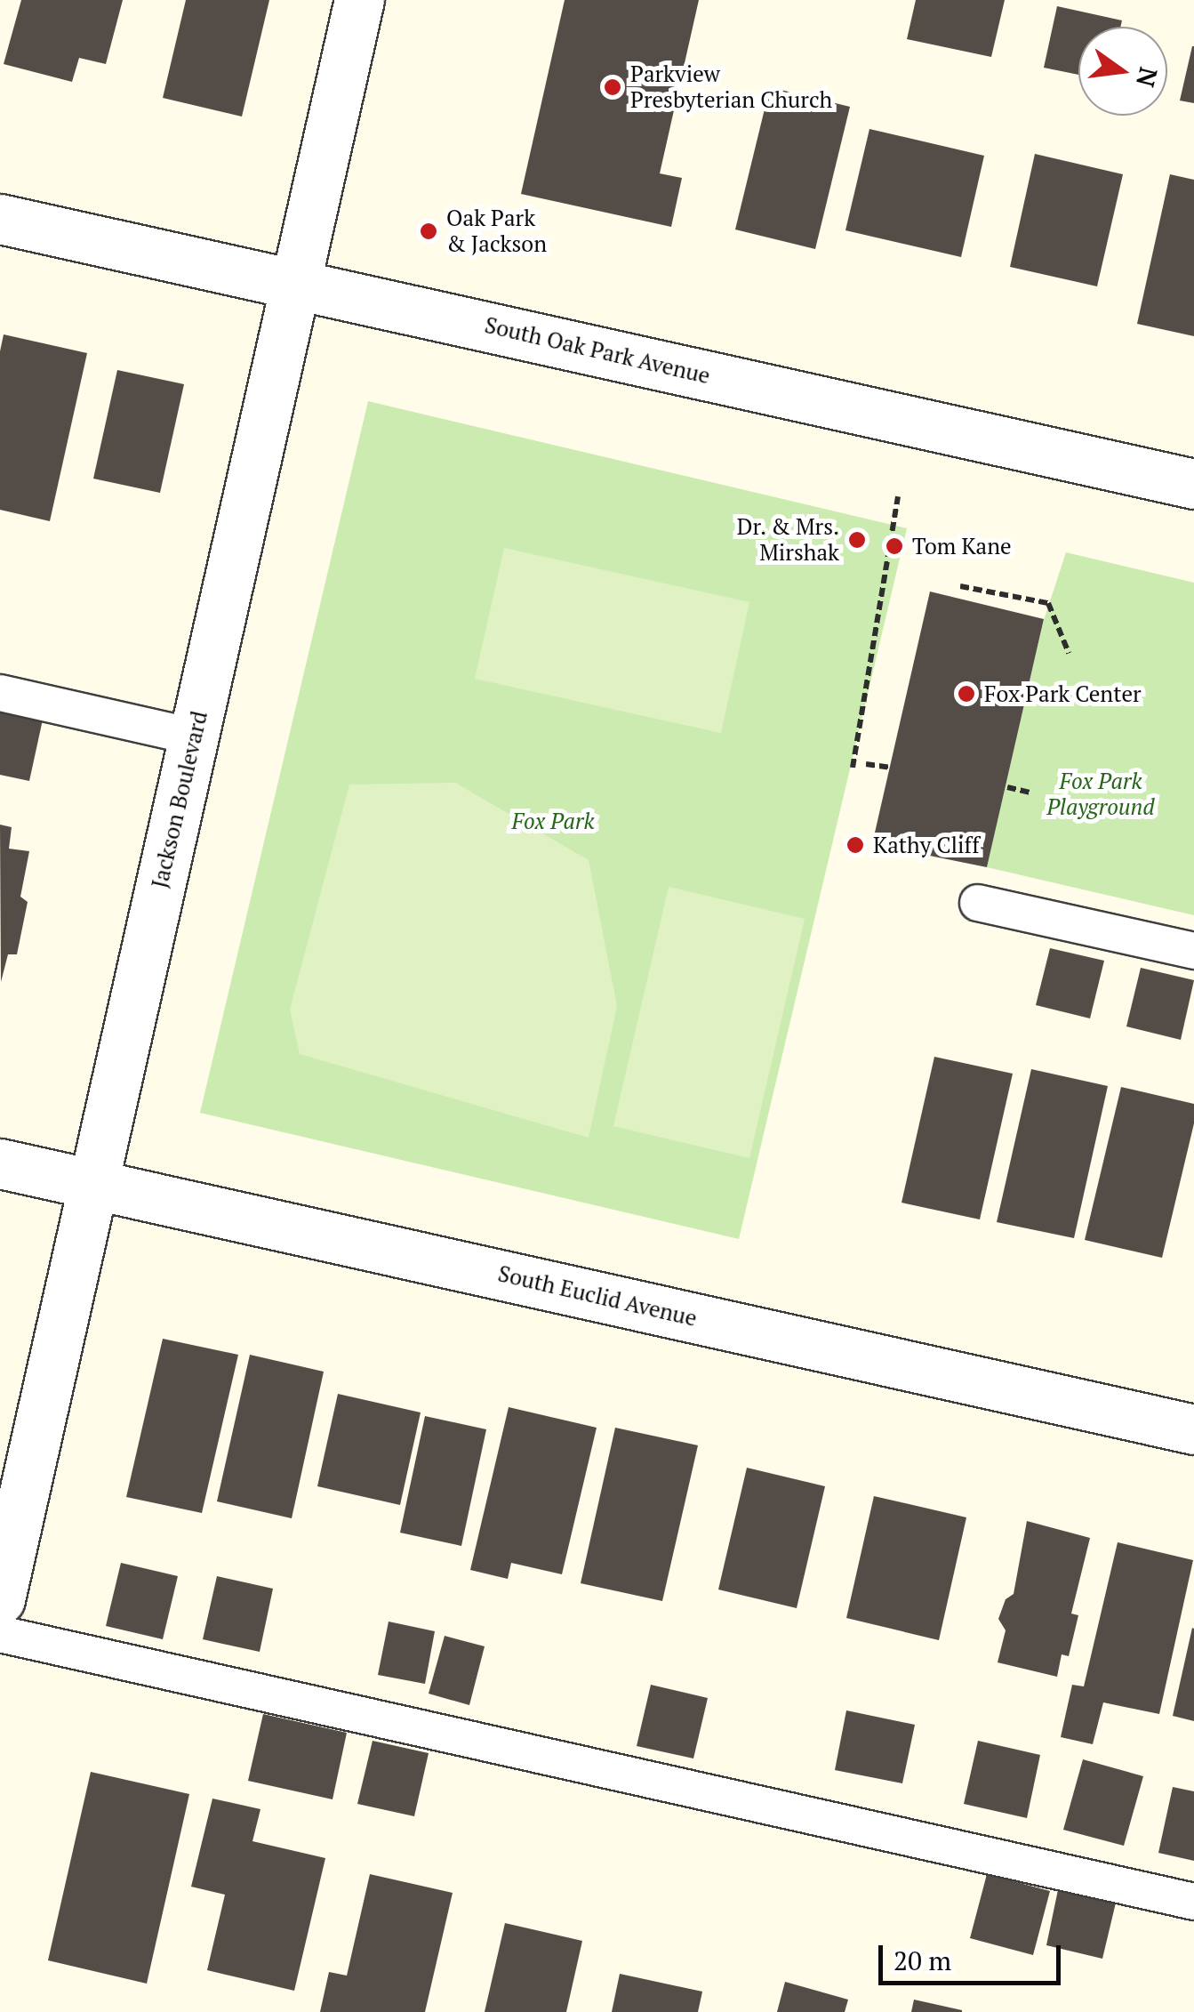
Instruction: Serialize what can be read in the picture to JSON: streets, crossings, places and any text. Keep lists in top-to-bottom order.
{
  "streets": {
    "street": ["South Oak Park Avenue", "Jackson Boulevard", "South Euclid Avenue"]
  },
  "crossings": [
    ["South Oak Park Avenue", "Jackson Boulevard"],
    ["Jackson Boulevard", "South Euclid Avenue"]
  ],
  "parks": ["Fox Park Playground", "Fox Park"],
  "places": [
    "Parkview Presbyterian Church",
    "Oak Park & Jackson",
    "Dr. & Mrs. Mirshak",
    "Tom Kane",
    "Fox Park Center",
    "Kathy Cliff"
  ],
  "scale_bar": "20 m",
  "north": "right"
}
